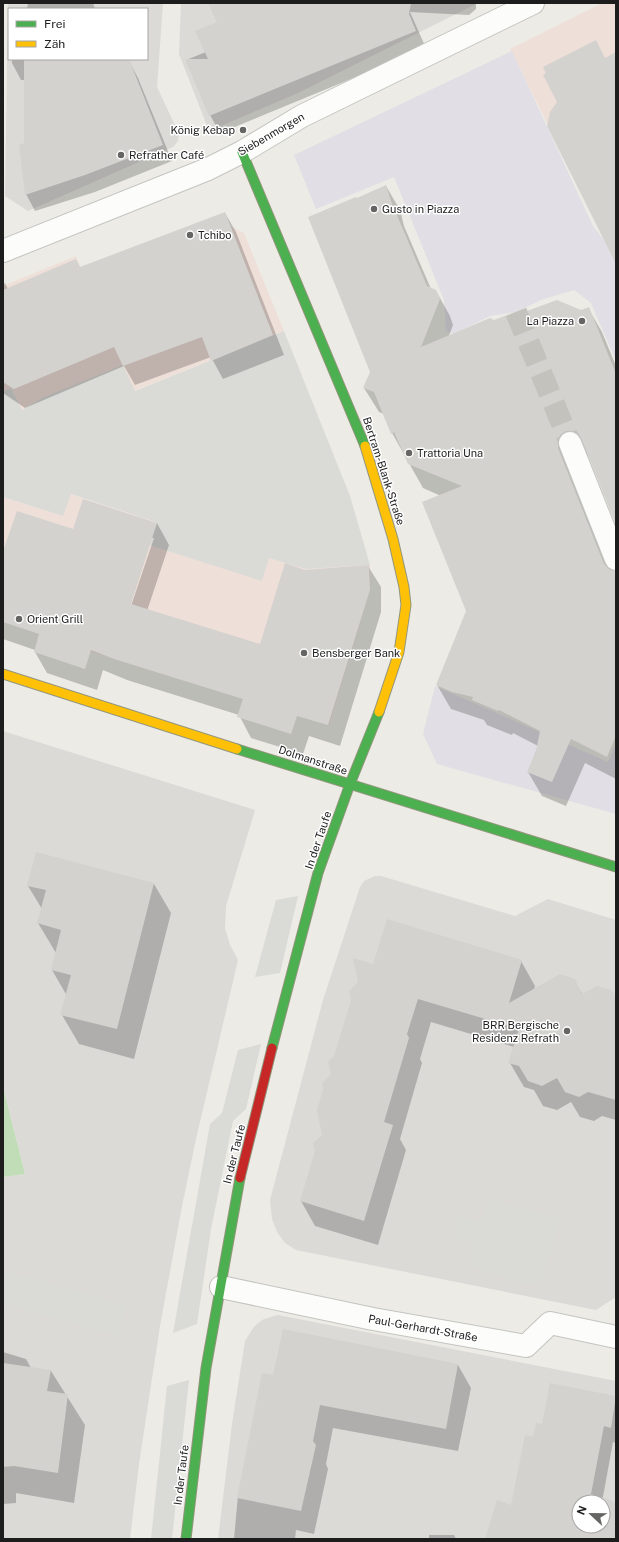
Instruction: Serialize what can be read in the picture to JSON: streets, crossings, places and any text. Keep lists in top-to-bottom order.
{
  "streets": {
    "street": [
      "Siebenmorgen",
      "Bertram-Blank-Straße",
      "Dolmanstraße",
      "In der Taufe",
      "Paul-Gerhardt-Straße"
    ]
  },
  "crossings": [
    ["Siebenmorgen", "Bertram-Blank-Straße"],
    ["Bertram-Blank-Straße", "Dolmanstraße"],
    ["Bertram-Blank-Straße", "In der Taufe"],
    ["Dolmanstraße", "In der Taufe"],
    ["In der Taufe", "Paul-Gerhardt-Straße"]
  ],
  "places": [
    "König Kebap",
    "Refrather Café",
    "Gusto in Piazza",
    "Tchibo",
    "La Piazza",
    "Trattoria Una",
    "Orient Grill",
    "Bensberger Bank",
    "BRR Bergische Residenz Refrath"
  ],
  "legend": ["Frei", "Zäh"],
  "north": "left"
}
